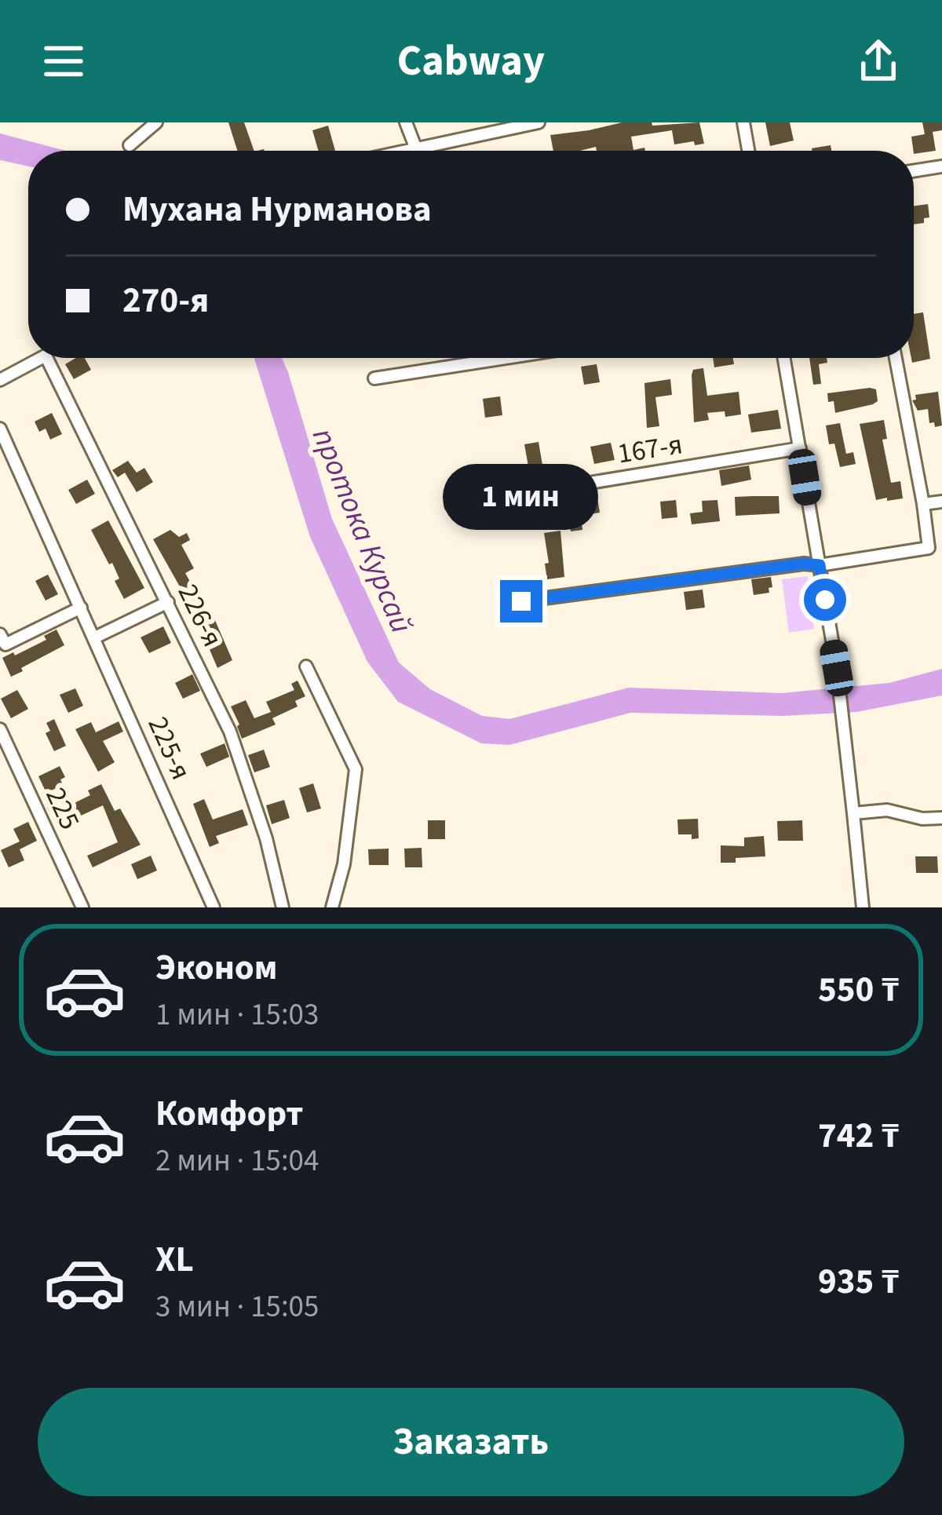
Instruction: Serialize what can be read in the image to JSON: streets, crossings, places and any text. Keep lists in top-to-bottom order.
{
  "streets": {
    "street": [
      "167-я",
      "226-я",
      "225-я",
      "225"
    ]
  },
  "water": ["протока Курсай"],
  "page": {
    "header": "Cabway",
    "banner": ["Мухана Нурманова", "270-я"],
    "bubble": "1 мин",
    "list": [
      {
        "name": "Эконом",
        "note": "1 мин · 15:03",
        "value": "550 ₸"
      },
      {
        "name": "Комфорт",
        "note": "2 мин · 15:04",
        "value": "742 ₸"
      },
      {
        "name": "XL",
        "note": "3 мин · 15:05",
        "value": "935 ₸"
      }
    ],
    "buttons": "Заказать"
  }
}
